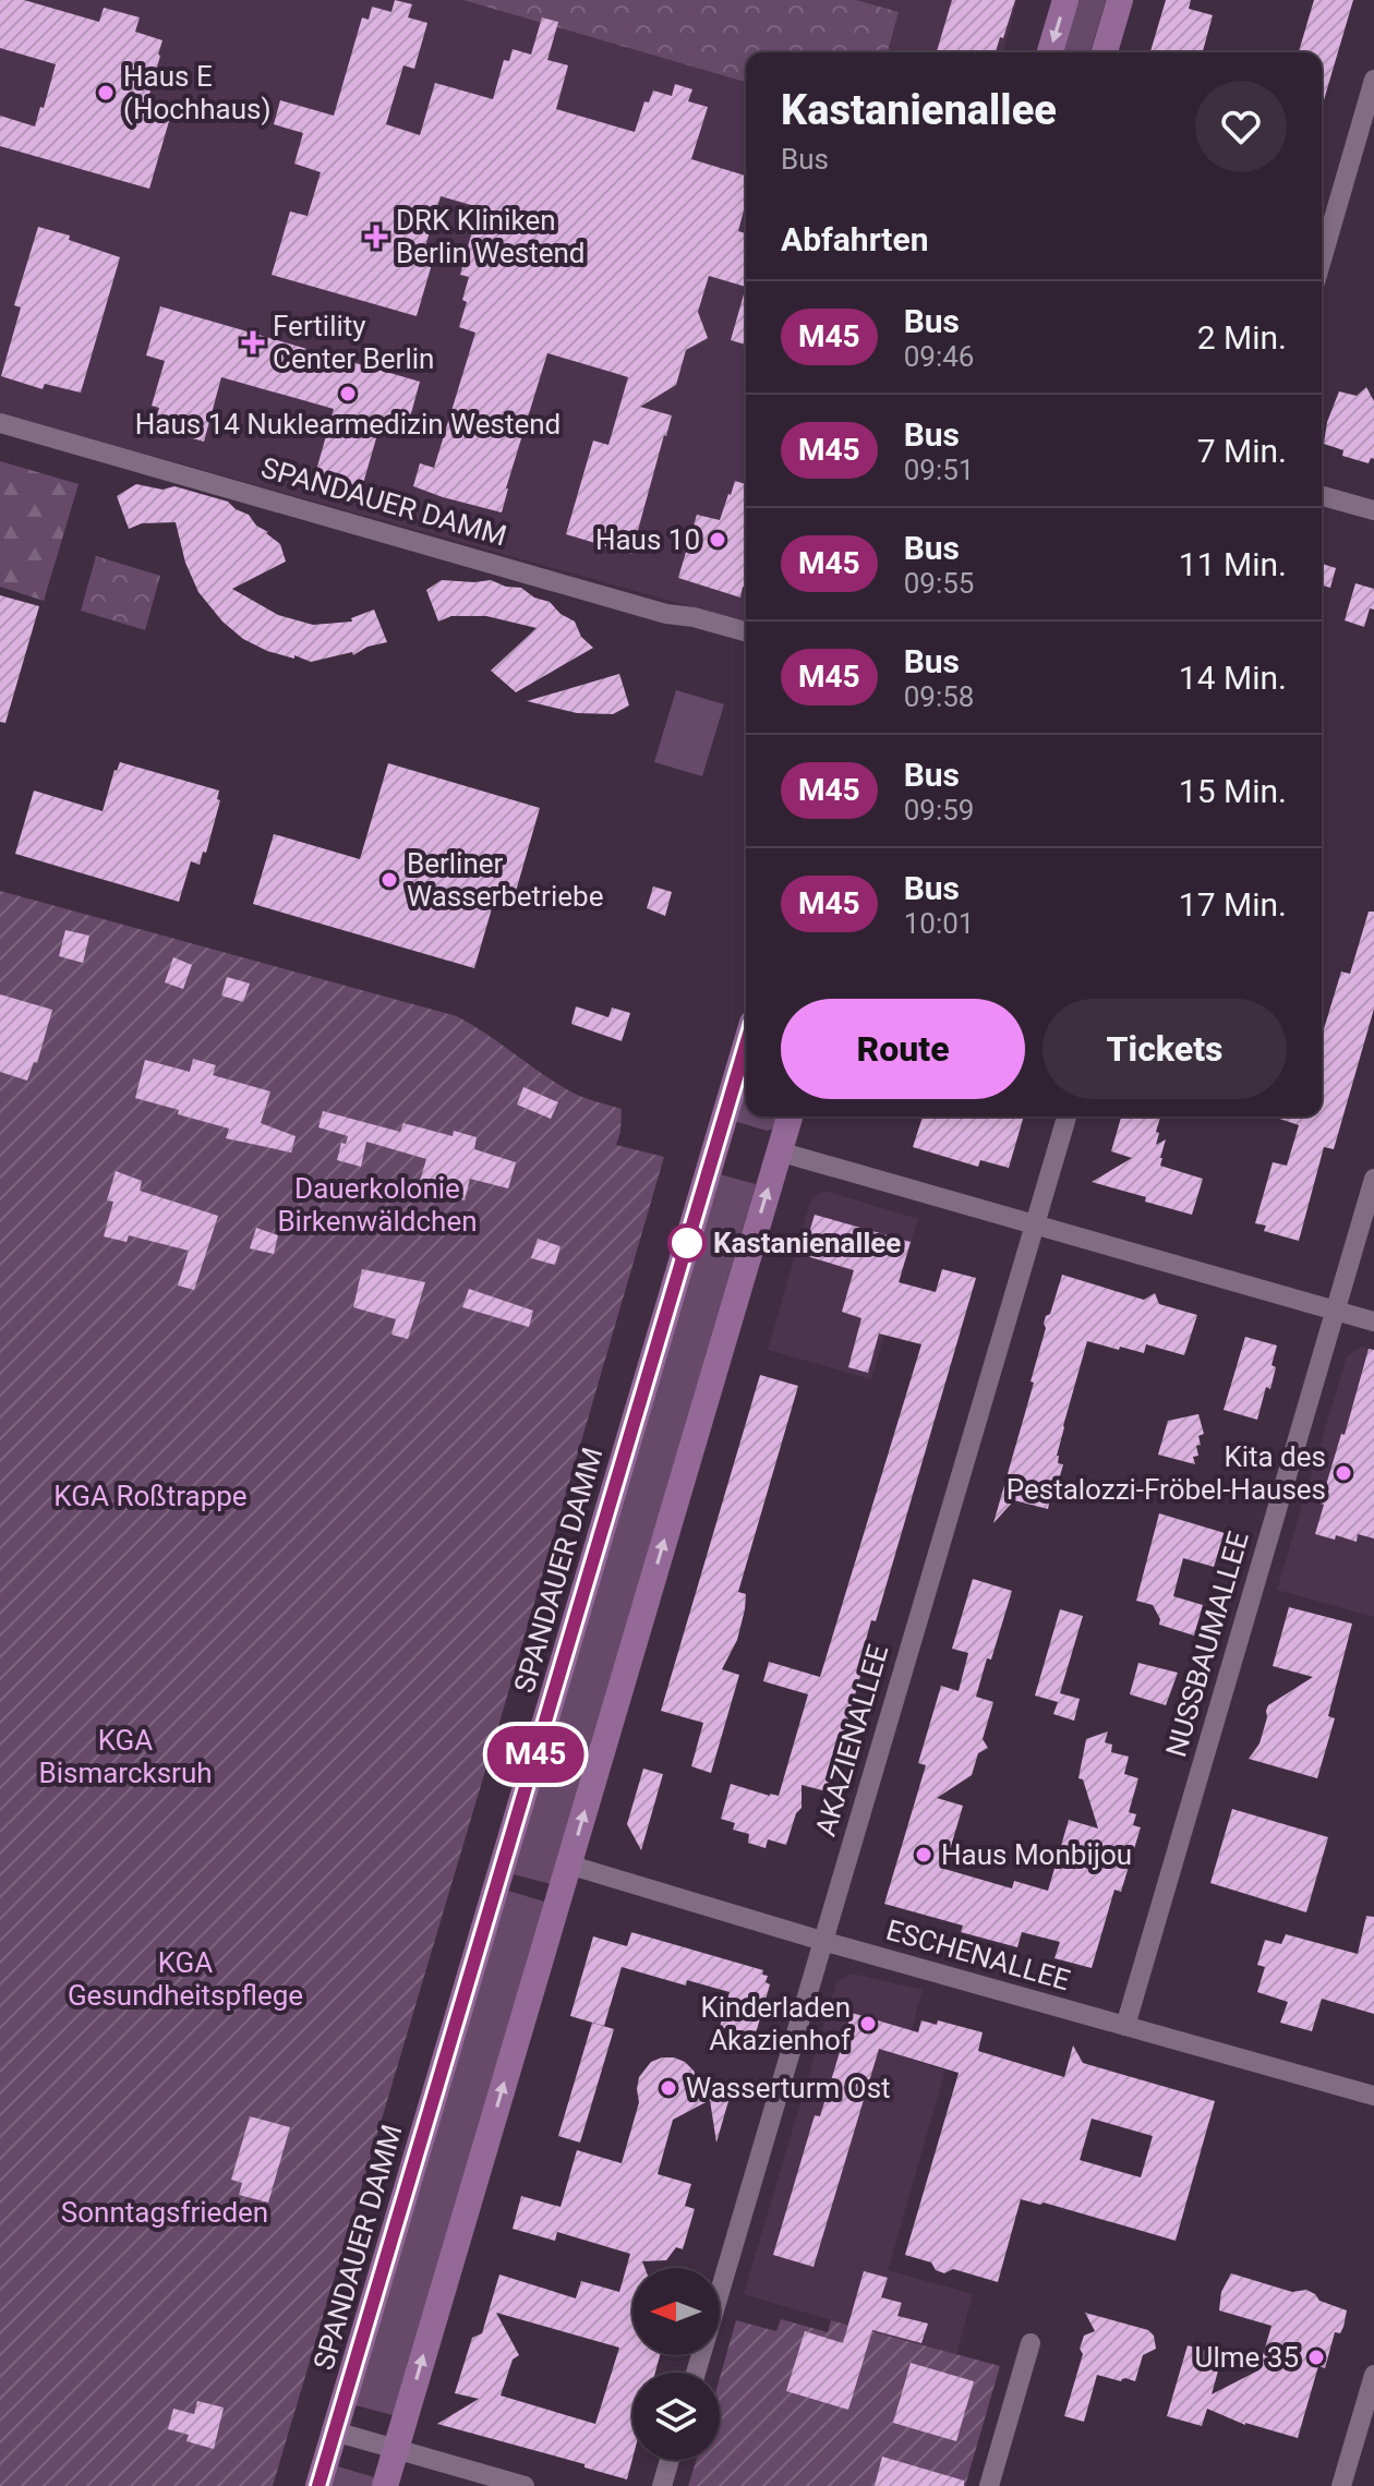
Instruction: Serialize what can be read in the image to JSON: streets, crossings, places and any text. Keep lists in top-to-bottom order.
{
  "streets": {
    "main road": ["SPANDAUER DAMM"],
    "street": ["NUSSBAUMALLEE", "AKAZIENALLEE", "ESCHENALLEE"]
  },
  "crossings": [
    ["NUSSBAUMALLEE", "ESCHENALLEE"],
    ["AKAZIENALLEE", "ESCHENALLEE"]
  ],
  "parks": [
    "Dauerkolonie Birkenwäldchen",
    "KGA Roßtrappe",
    "KGA Bismarcksruh",
    "KGA Gesundheitspflege",
    "Sonntagsfrieden"
  ],
  "places": {
    "other": [
      "Haus E (Hochhaus)",
      "Haus 14 Nuklearmedizin Westend",
      "Haus 10",
      "Berliner Wasserbetriebe",
      "Kastanienallee",
      "Kita des Pestalozzi-Fröbel-Hauses",
      "Haus Monbijou",
      "Kinderladen Akazienhof",
      "Wasserturm Ost",
      "Ulme 35"
    ],
    "health": ["DRK Kliniken Berlin Westend", "Fertility Center Berlin"]
  },
  "lines": ["bus line M45"],
  "north": "left",
  "page": {
    "on_map": "M45",
    "heading": [
      ["Kastanienallee", "Bus"],
      "Abfahrten"
    ],
    "list": [
      {
        "mark": "M45",
        "name": "Bus",
        "note": "09:46",
        "value": "2 Min."
      },
      {
        "mark": "M45",
        "name": "Bus",
        "note": "09:51",
        "value": "7 Min."
      },
      {
        "mark": "M45",
        "name": "Bus",
        "note": "09:55",
        "value": "11 Min."
      },
      {
        "mark": "M45",
        "name": "Bus",
        "note": "09:58",
        "value": "14 Min."
      },
      {
        "mark": "M45",
        "name": "Bus",
        "note": "09:59",
        "value": "15 Min."
      },
      {
        "mark": "M45",
        "name": "Bus",
        "note": "10:01",
        "value": "17 Min."
      }
    ],
    "buttons": ["Route", "Tickets"]
  }
}
